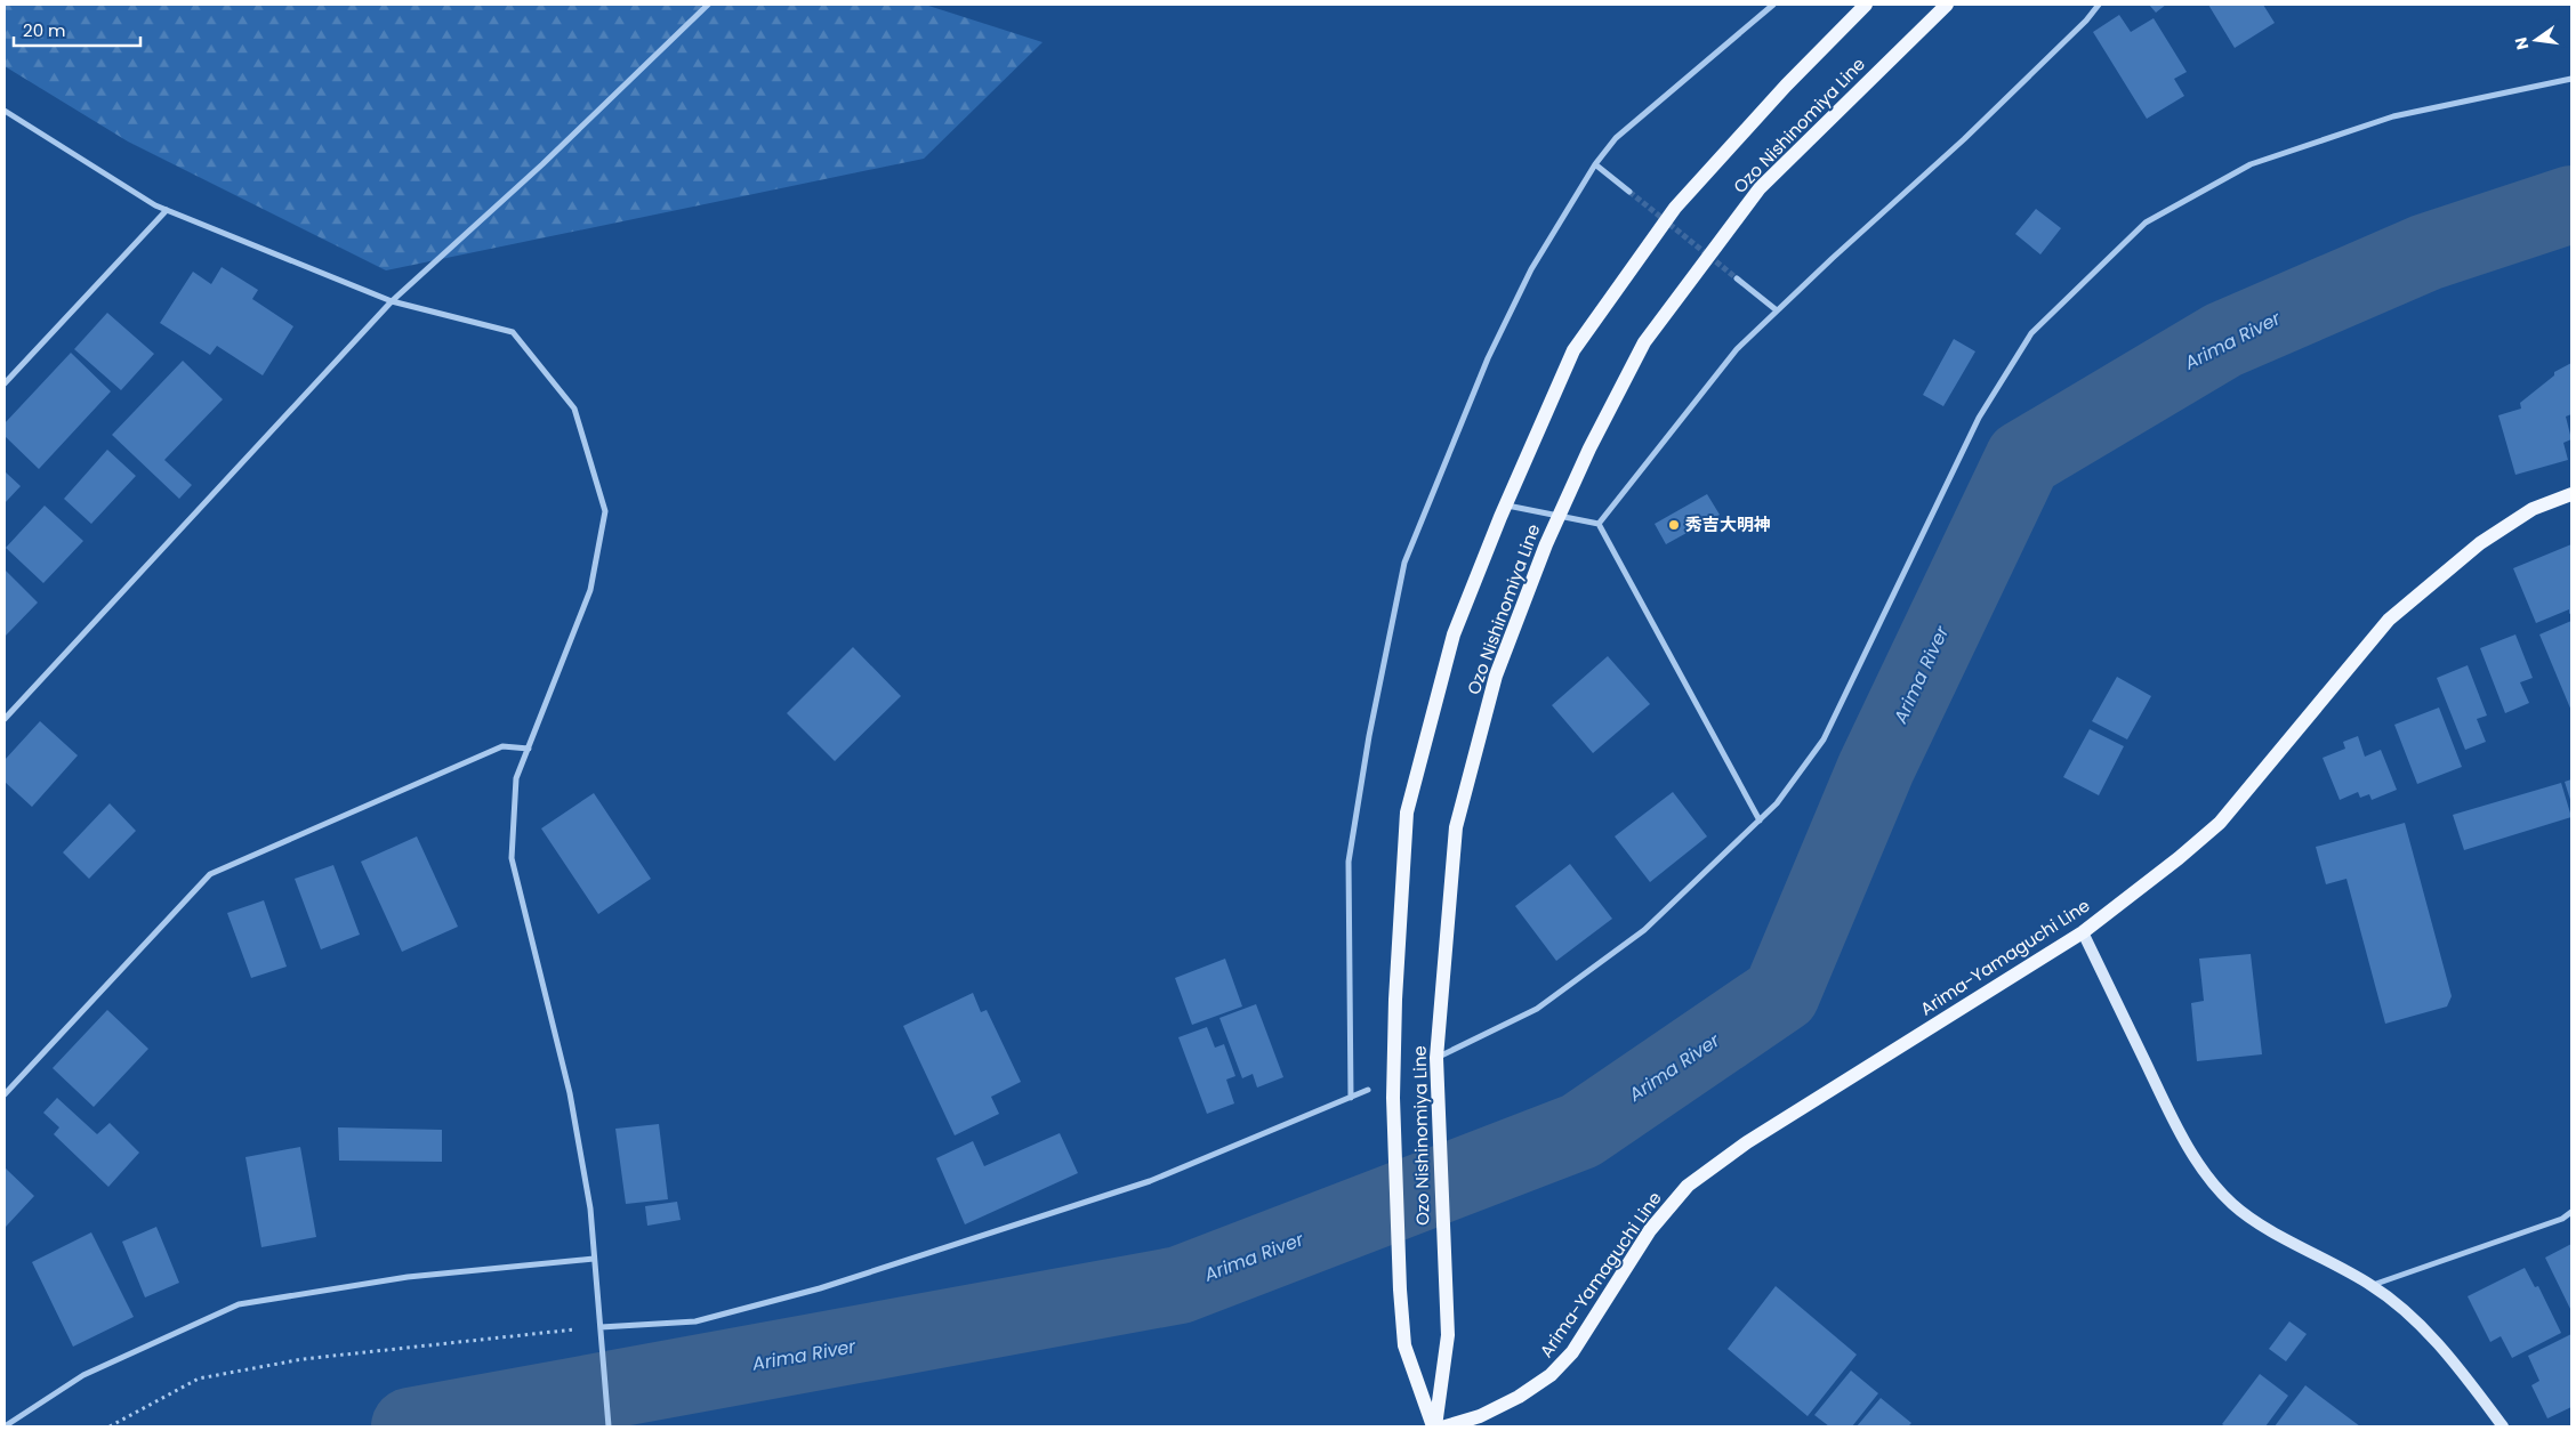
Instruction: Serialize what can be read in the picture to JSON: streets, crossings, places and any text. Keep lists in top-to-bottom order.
{
  "streets": {
    "main road": ["Ozo Nishinomiya Line", "Arima-Yamaguchi Line"]
  },
  "water": ["Arima River"],
  "places": ["秀吉大明神"],
  "scale_bar": "20 m",
  "north": "left"
}
